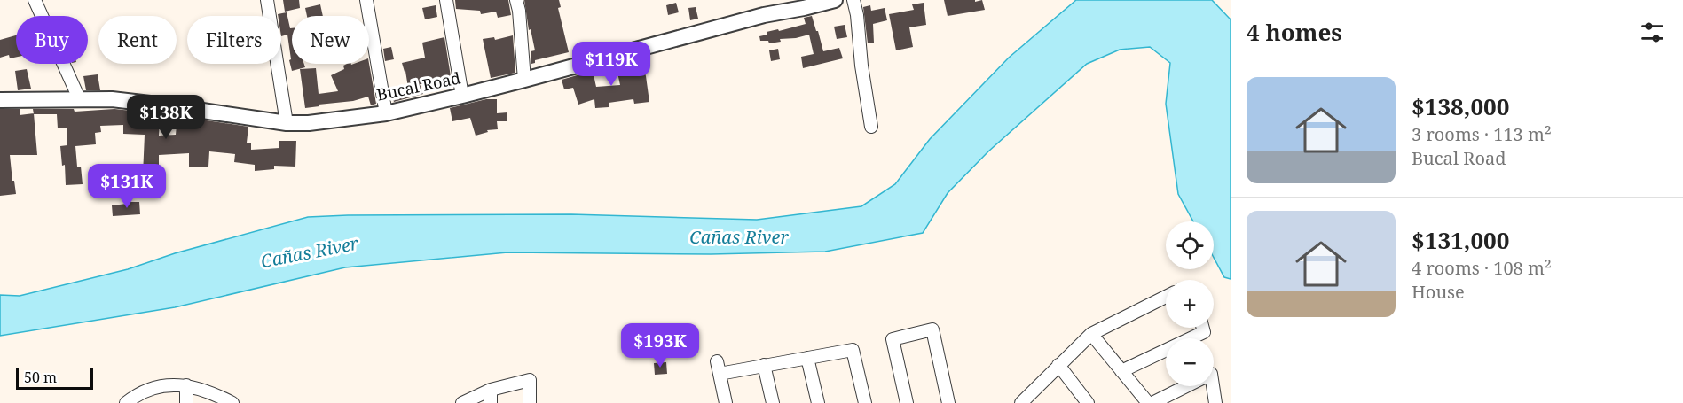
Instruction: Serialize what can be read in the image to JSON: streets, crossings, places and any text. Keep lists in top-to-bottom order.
{
  "streets": {
    "street": ["Bucal Road"]
  },
  "water": ["Cañas River"],
  "scale_bar": "50 m",
  "page": {
    "heading": "4 homes",
    "chip": [
      "Buy",
      "Rent",
      "Filters",
      "New"
    ],
    "price": [
      "$119K",
      "$138K",
      "$131K",
      "$193K"
    ],
    "list": [
      {
        "name": "$138,000",
        "note": "3 rooms · 113 m² · Bucal Road"
      },
      {
        "name": "$131,000",
        "note": "4 rooms · 108 m² · House"
      }
    ],
    "map_buttons": ["+", "−"],
    "scale": "50 m"
  }
}
